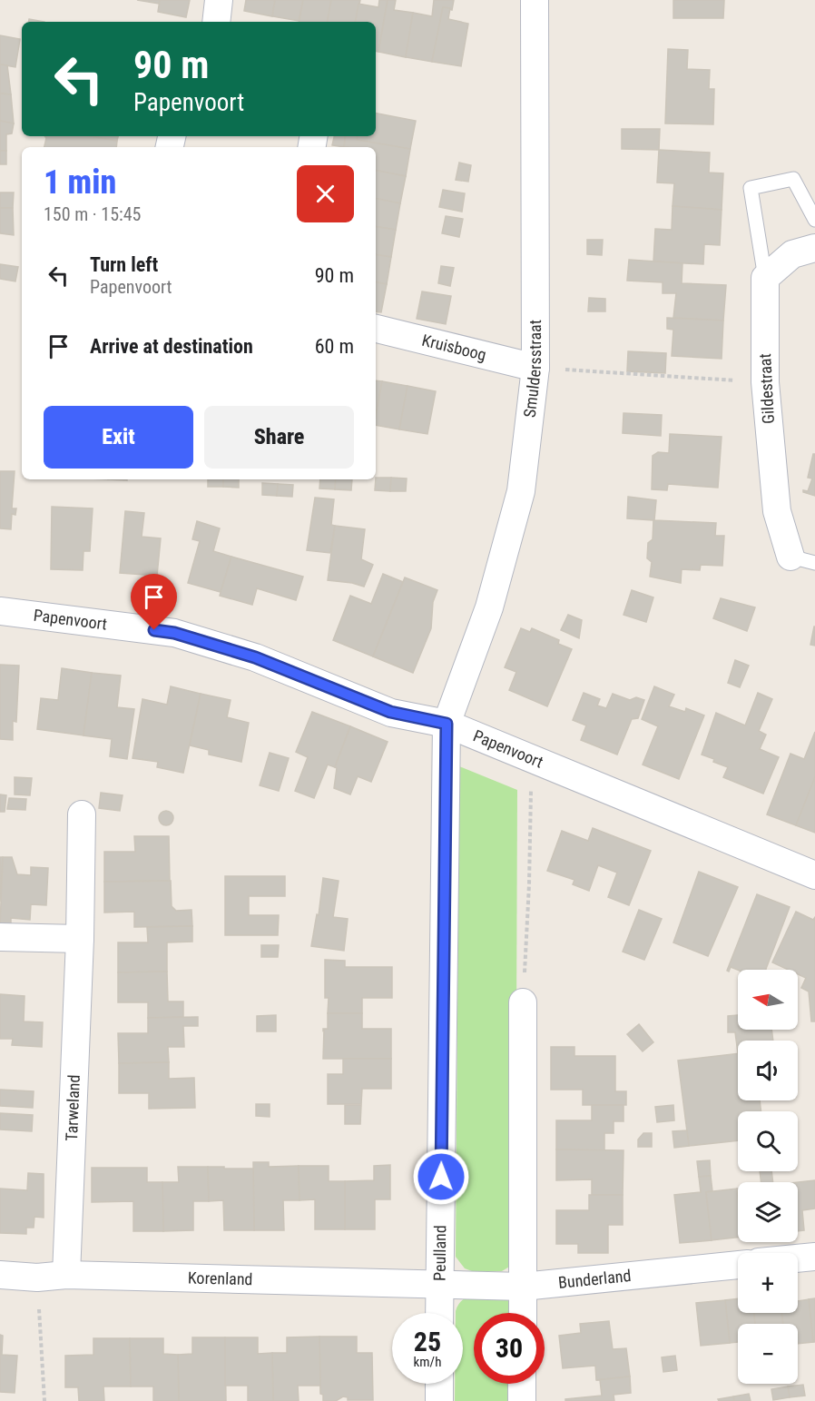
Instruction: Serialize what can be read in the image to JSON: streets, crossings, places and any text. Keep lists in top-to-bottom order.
{
  "streets": {
    "street": [
      "Kruisboog",
      "Smuldersstraat",
      "Gildestraat",
      "Papenvoort",
      "Tarweland",
      "Peulland",
      "Korenland",
      "Bunderland"
    ]
  },
  "crossings": [
    ["Kruisboog", "Smuldersstraat"],
    ["Smuldersstraat", "Papenvoort"],
    ["Smuldersstraat", "Peulland"],
    ["Papenvoort", "Peulland"],
    ["Tarweland", "Korenland"],
    ["Peulland", "Korenland"],
    ["Peulland", "Bunderland"],
    ["Korenland", "Bunderland"]
  ],
  "north": "left",
  "page": {
    "turn": ["90 m", "Papenvoort"],
    "heading": ["1 min", "150 m · 15:45"],
    "list": [
      {
        "name": "Turn left",
        "note": "Papenvoort",
        "value": "90 m"
      },
      {
        "name": "Arrive at destination",
        "value": "60 m"
      }
    ],
    "buttons": ["Exit", "Share"],
    "map_buttons": ["+", "−"],
    "speed": "25 km/h",
    "limit": "30"
  }
}
